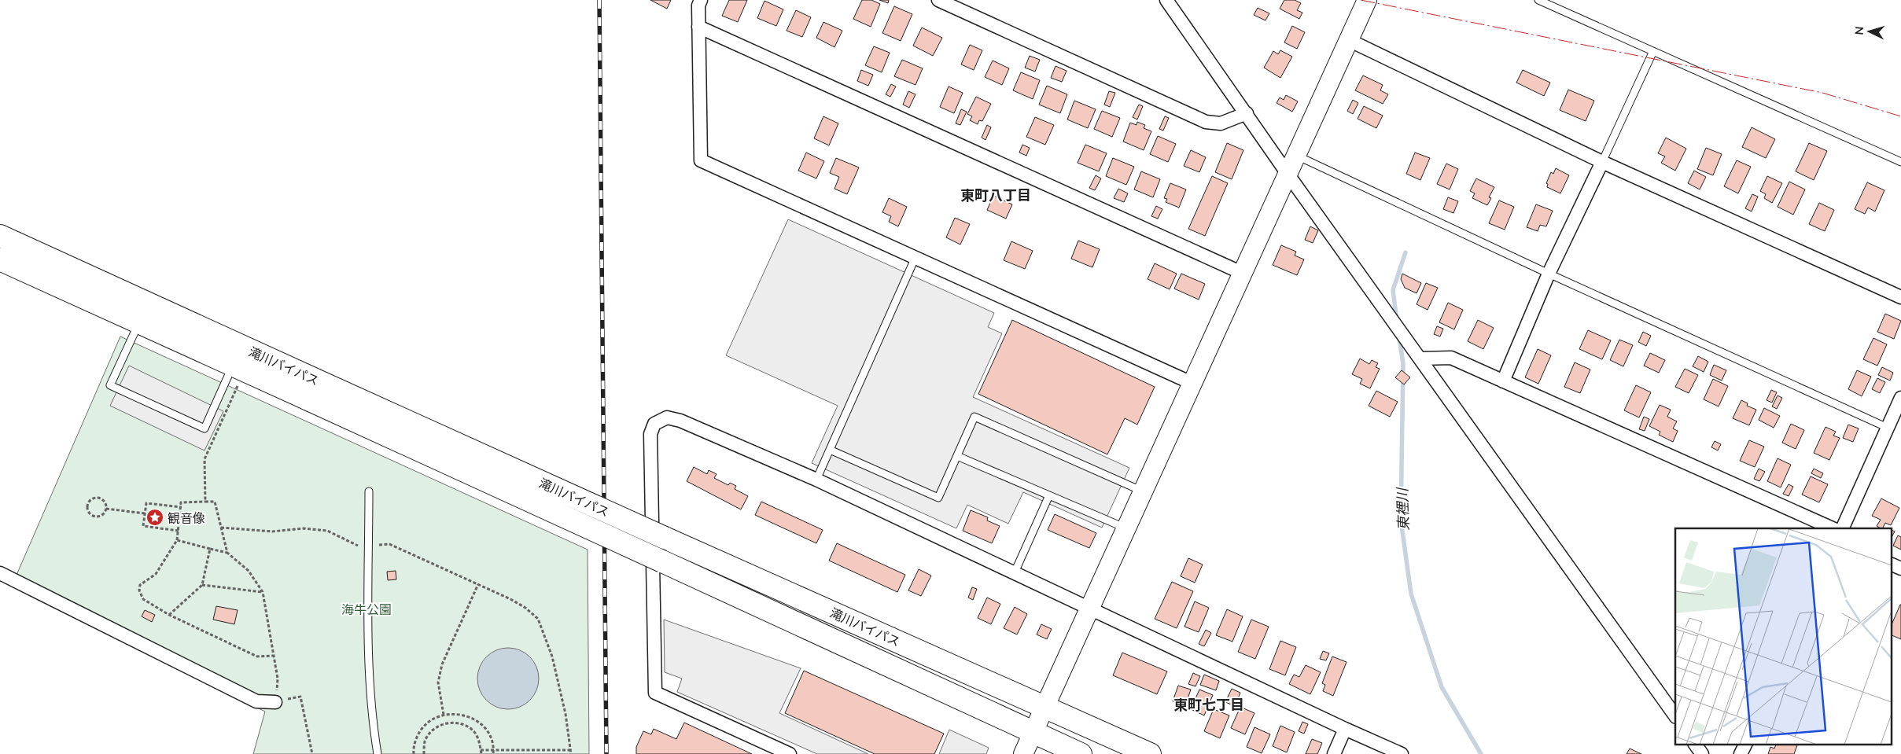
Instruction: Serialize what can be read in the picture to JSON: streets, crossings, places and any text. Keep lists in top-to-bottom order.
{
  "streets": {
    "highway": ["滝川バイパス"]
  },
  "districts": ["東町八丁目", "東町七丁目"],
  "water": ["東裡川"],
  "parks": ["海牛公園"],
  "places": {
    "place": ["観音像"]
  },
  "north": "left"
}
